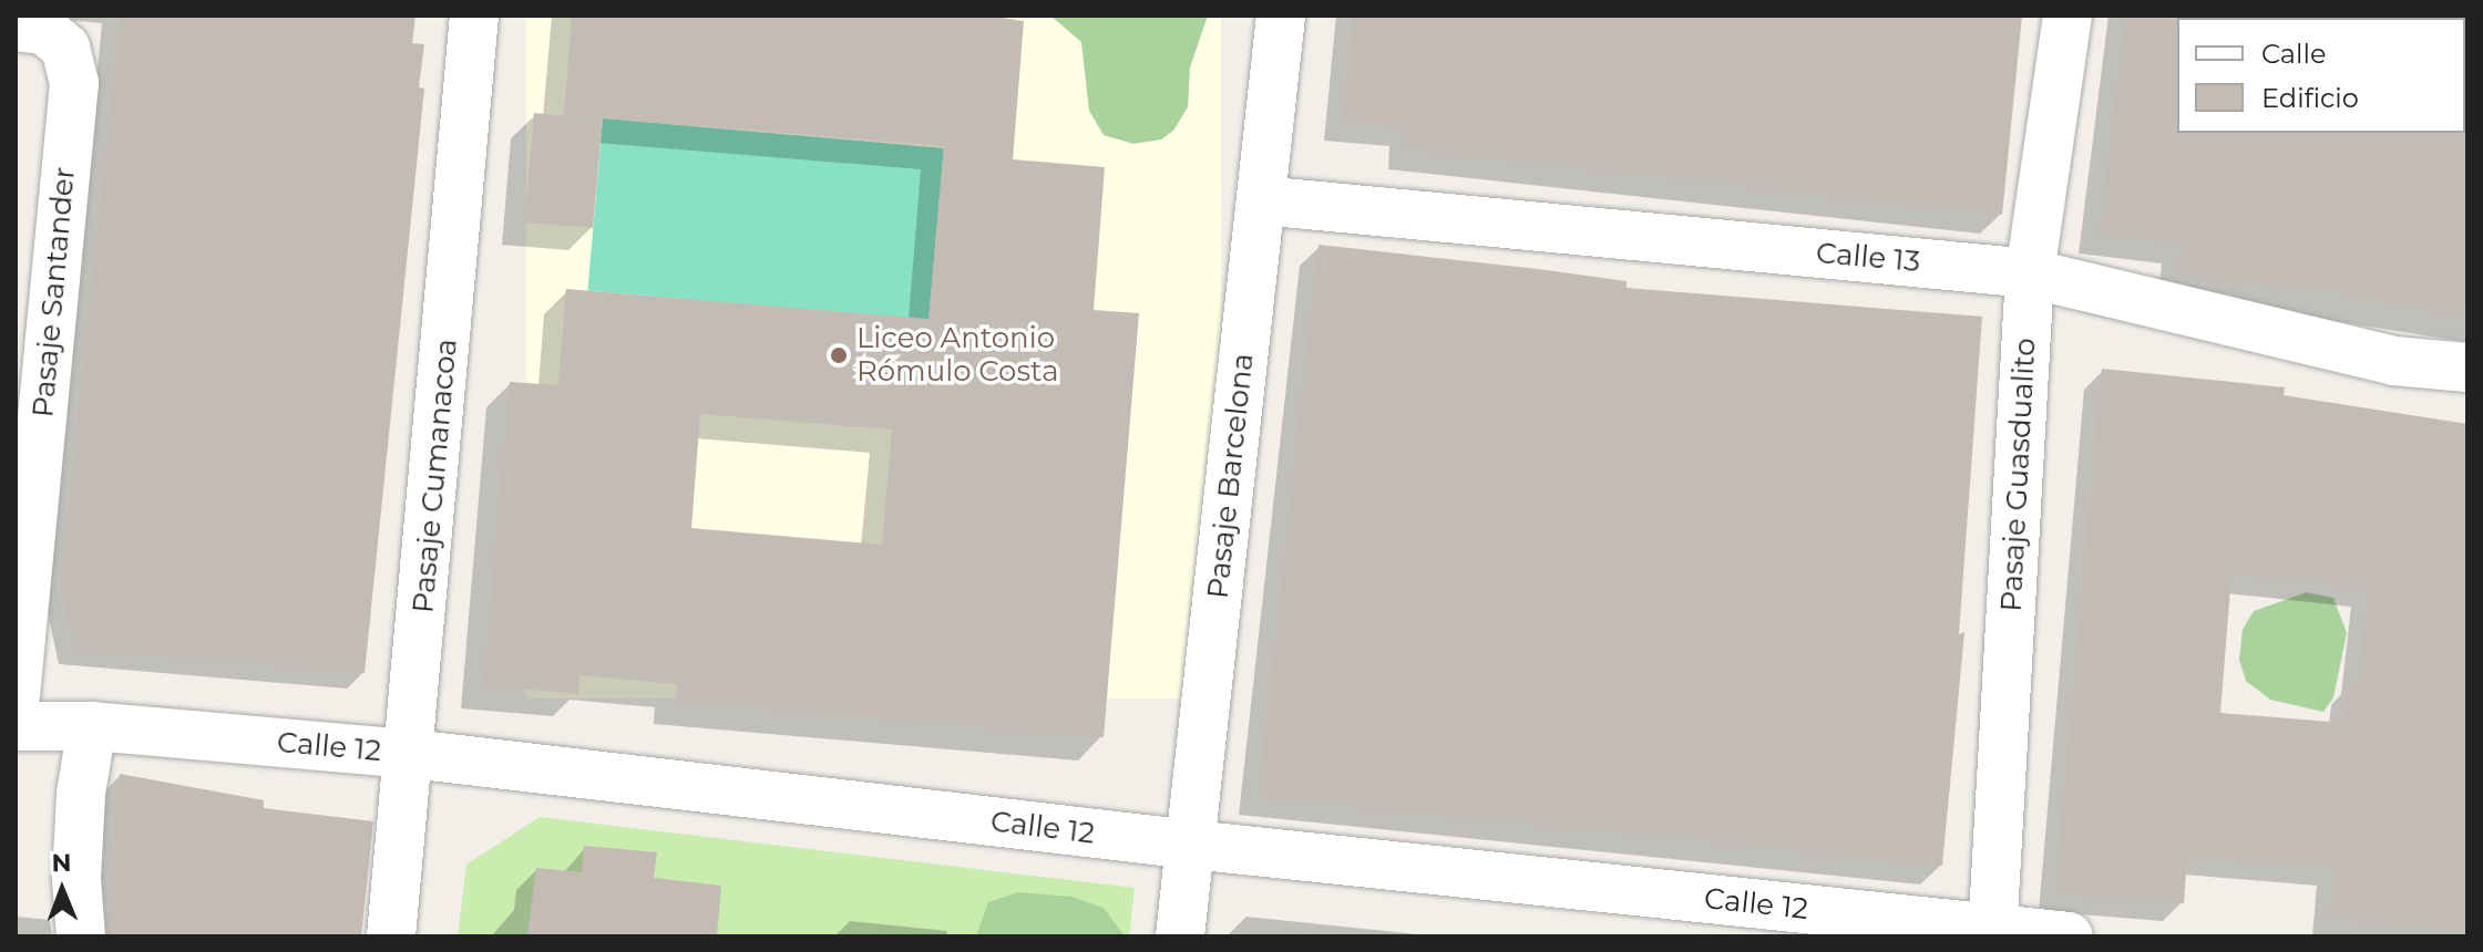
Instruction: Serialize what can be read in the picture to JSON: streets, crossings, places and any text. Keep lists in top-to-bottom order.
{
  "streets": {
    "street": [
      "Calle 13",
      "Pasaje Santander",
      "Pasaje Guasdualito",
      "Pasaje Cumanacoa",
      "Pasaje Barcelona",
      "Calle 12"
    ]
  },
  "crossings": [
    ["Calle 13", "Pasaje Guasdualito"],
    ["Calle 13", "Pasaje Barcelona"],
    ["Pasaje Guasdualito", "Calle 12"],
    ["Pasaje Cumanacoa", "Calle 12"],
    ["Pasaje Barcelona", "Calle 12"]
  ],
  "places": ["Liceo Antonio Rómulo Costa"],
  "legend": ["Calle", "Edificio"],
  "north": "top"
}
